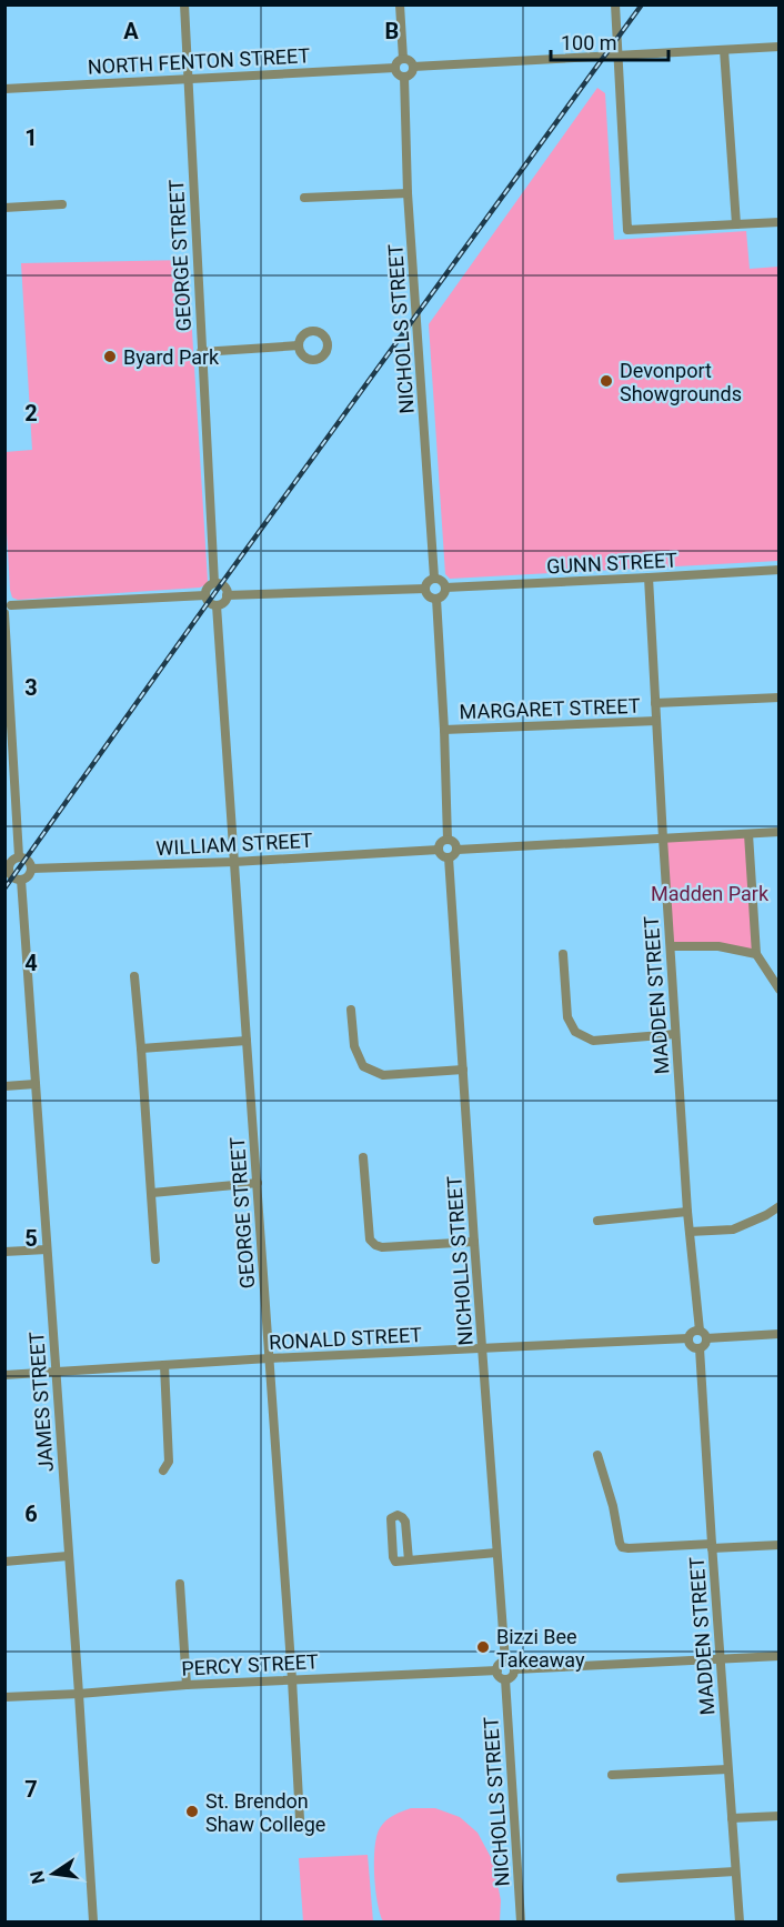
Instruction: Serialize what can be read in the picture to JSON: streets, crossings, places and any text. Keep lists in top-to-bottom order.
{
  "streets": {
    "street": [
      "NORTH FENTON STREET",
      "GEORGE STREET",
      "NICHOLLS STREET",
      "GUNN STREET",
      "MARGARET STREET",
      "WILLIAM STREET",
      "MADDEN STREET",
      "RONALD STREET",
      "JAMES STREET",
      "PERCY STREET"
    ]
  },
  "crossings": [
    ["NORTH FENTON STREET", "GEORGE STREET"],
    ["NORTH FENTON STREET", "NICHOLLS STREET"],
    ["GEORGE STREET", "WILLIAM STREET"],
    ["GEORGE STREET", "RONALD STREET"],
    ["GEORGE STREET", "PERCY STREET"],
    ["NICHOLLS STREET", "GUNN STREET"],
    ["NICHOLLS STREET", "WILLIAM STREET"],
    ["NICHOLLS STREET", "RONALD STREET"],
    ["NICHOLLS STREET", "PERCY STREET"],
    ["GUNN STREET", "MADDEN STREET"],
    ["MARGARET STREET", "MADDEN STREET"],
    ["WILLIAM STREET", "JAMES STREET"],
    ["MADDEN STREET", "RONALD STREET"],
    ["RONALD STREET", "JAMES STREET"],
    ["JAMES STREET", "PERCY STREET"]
  ],
  "parks": ["Madden Park"],
  "places": [
    "Byard Park",
    "Devonport Showgrounds",
    "Bizzi Bee Takeaway",
    "St. Brendon Shaw College"
  ],
  "scale_bar": "100 m",
  "north": "left",
  "grid": {
    "columns": ["A", "B"],
    "rows": [
      "1",
      "2",
      "3",
      "4",
      "5",
      "6",
      "7"
    ]
  }
}
